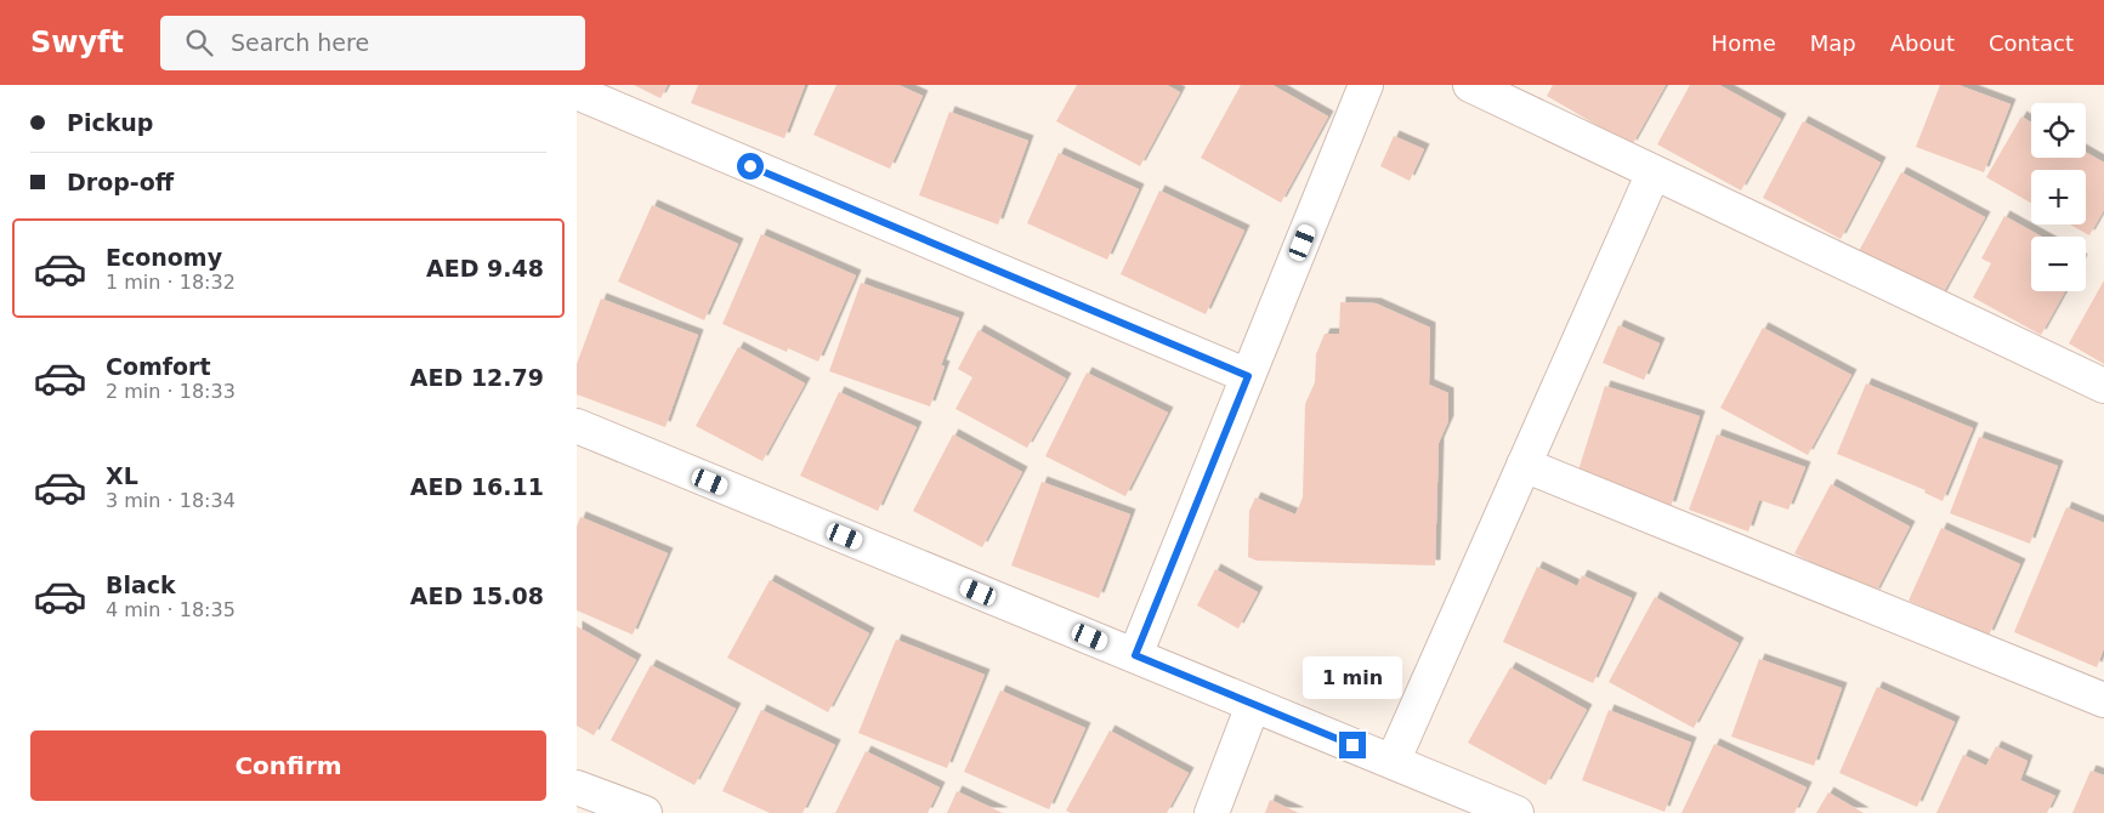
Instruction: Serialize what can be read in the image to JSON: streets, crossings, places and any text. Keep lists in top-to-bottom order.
{
  "page": {
    "header": "Swyft",
    "search": "Search here",
    "nav": [
      "Home",
      "Map",
      "About",
      "Contact"
    ],
    "banner": ["Pickup", "Drop-off"],
    "map_buttons": ["+", "−"],
    "list": [
      {
        "name": "Economy",
        "note": "1 min · 18:32",
        "value": "AED 9.48"
      },
      {
        "name": "Comfort",
        "note": "2 min · 18:33",
        "value": "AED 12.79"
      },
      {
        "name": "XL",
        "note": "3 min · 18:34",
        "value": "AED 16.11"
      },
      {
        "name": "Black",
        "note": "4 min · 18:35",
        "value": "AED 15.08"
      }
    ],
    "bubble": "1 min",
    "buttons": "Confirm"
  }
}
